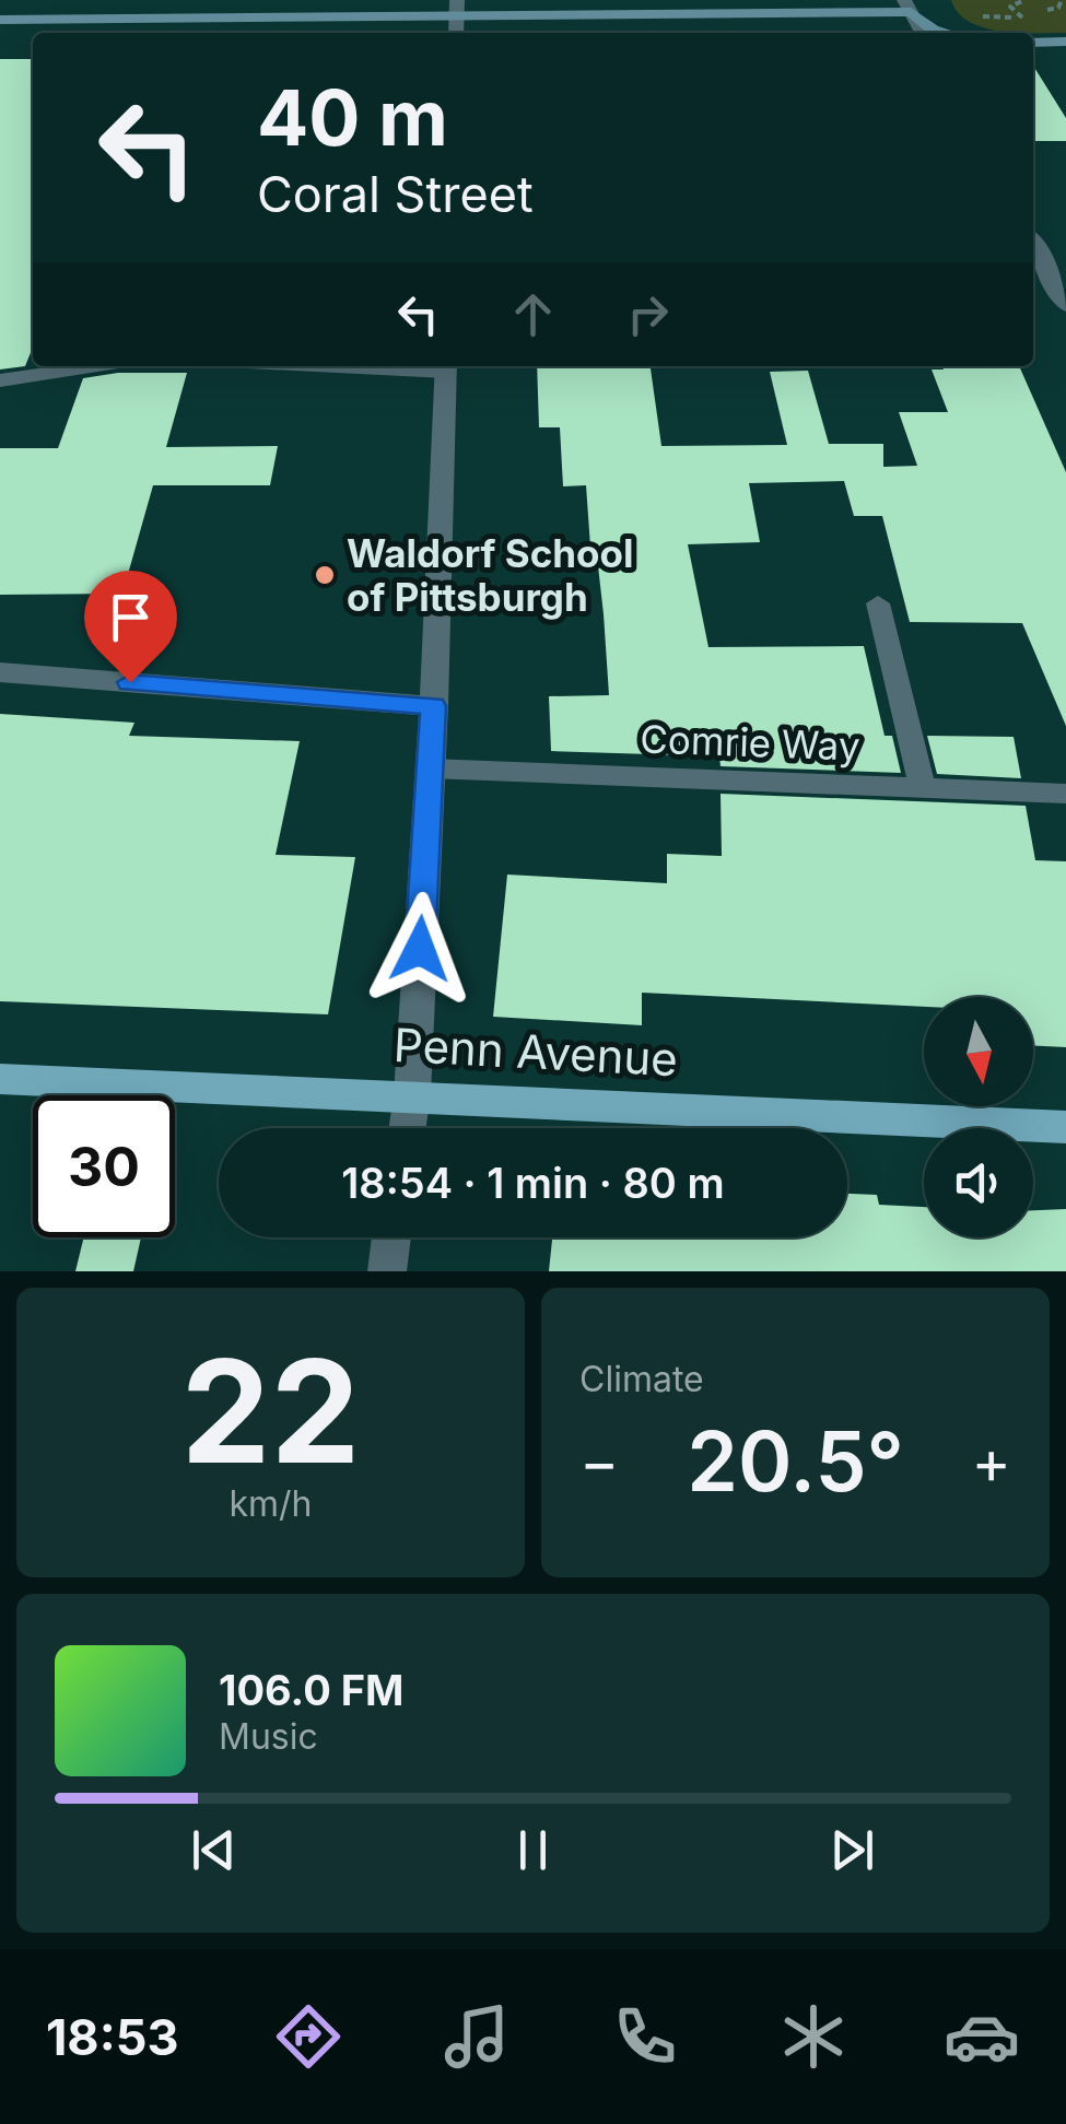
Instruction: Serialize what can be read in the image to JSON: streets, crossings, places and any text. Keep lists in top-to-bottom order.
{
  "streets": {
    "main road": ["Penn Avenue"],
    "lane": ["Comrie Way"]
  },
  "places": ["Waldorf School of Pittsburgh"],
  "north": "bottom",
  "page": {
    "turn": ["40 m", "Coral Street"],
    "limit": "30",
    "trip": "18:54 · 1 min · 80 m",
    "tile": [
      ["22", "km/h"],
      "Climate"
    ],
    "heat": ["−", "20.5°", "+"],
    "song": ["106.0 FM", "Music"],
    "tabs": "18:53"
  }
}
